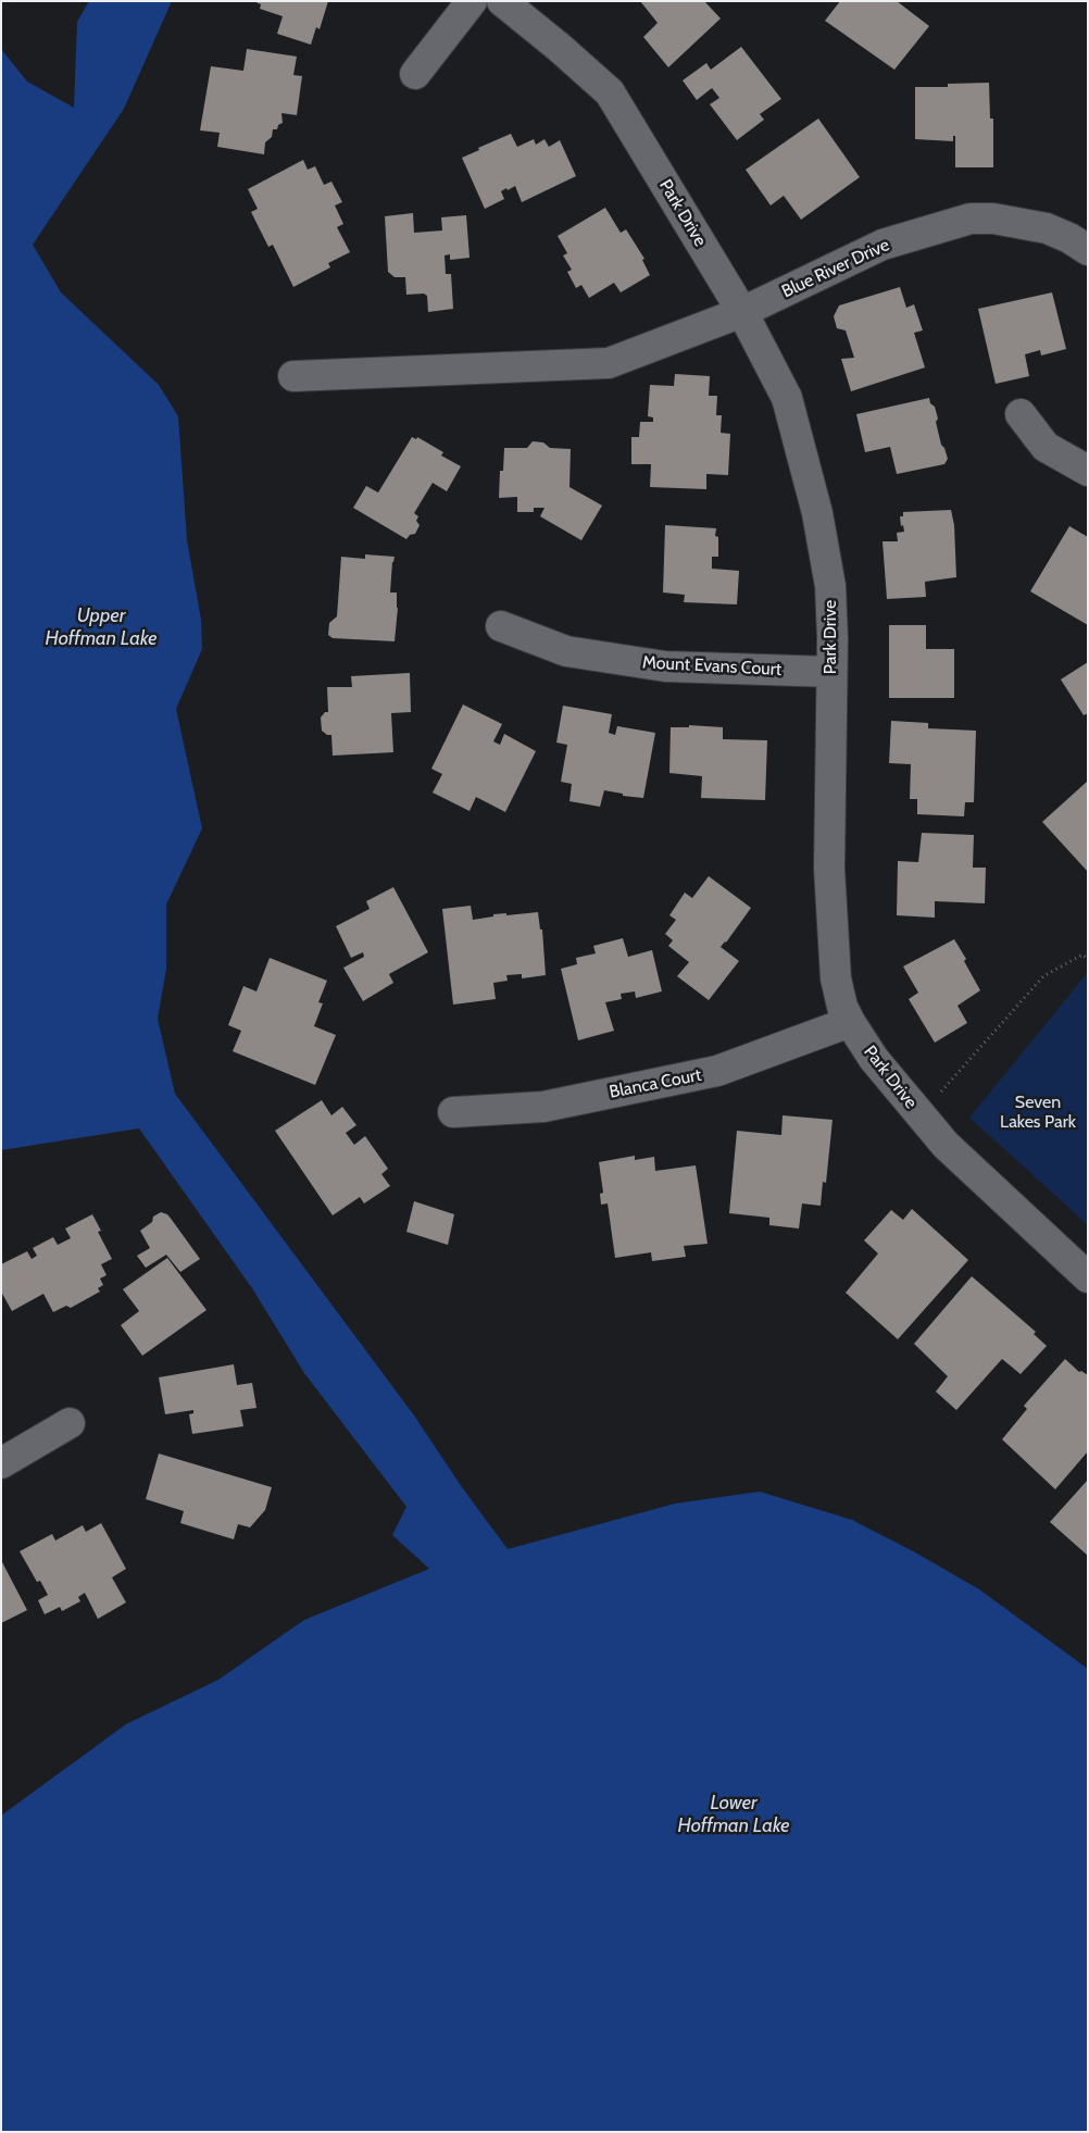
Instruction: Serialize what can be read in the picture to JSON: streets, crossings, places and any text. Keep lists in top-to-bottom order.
{
  "streets": {
    "street": [
      "Park Drive",
      "Blue River Drive",
      "Mount Evans Court",
      "Blanca Court"
    ]
  },
  "crossings": [
    ["Park Drive", "Blue River Drive"],
    ["Park Drive", "Mount Evans Court"],
    ["Park Drive", "Blanca Court"]
  ],
  "water": ["Upper Hoffman Lake", "Lower Hoffman Lake"],
  "parks": ["Seven Lakes Park"]
}
